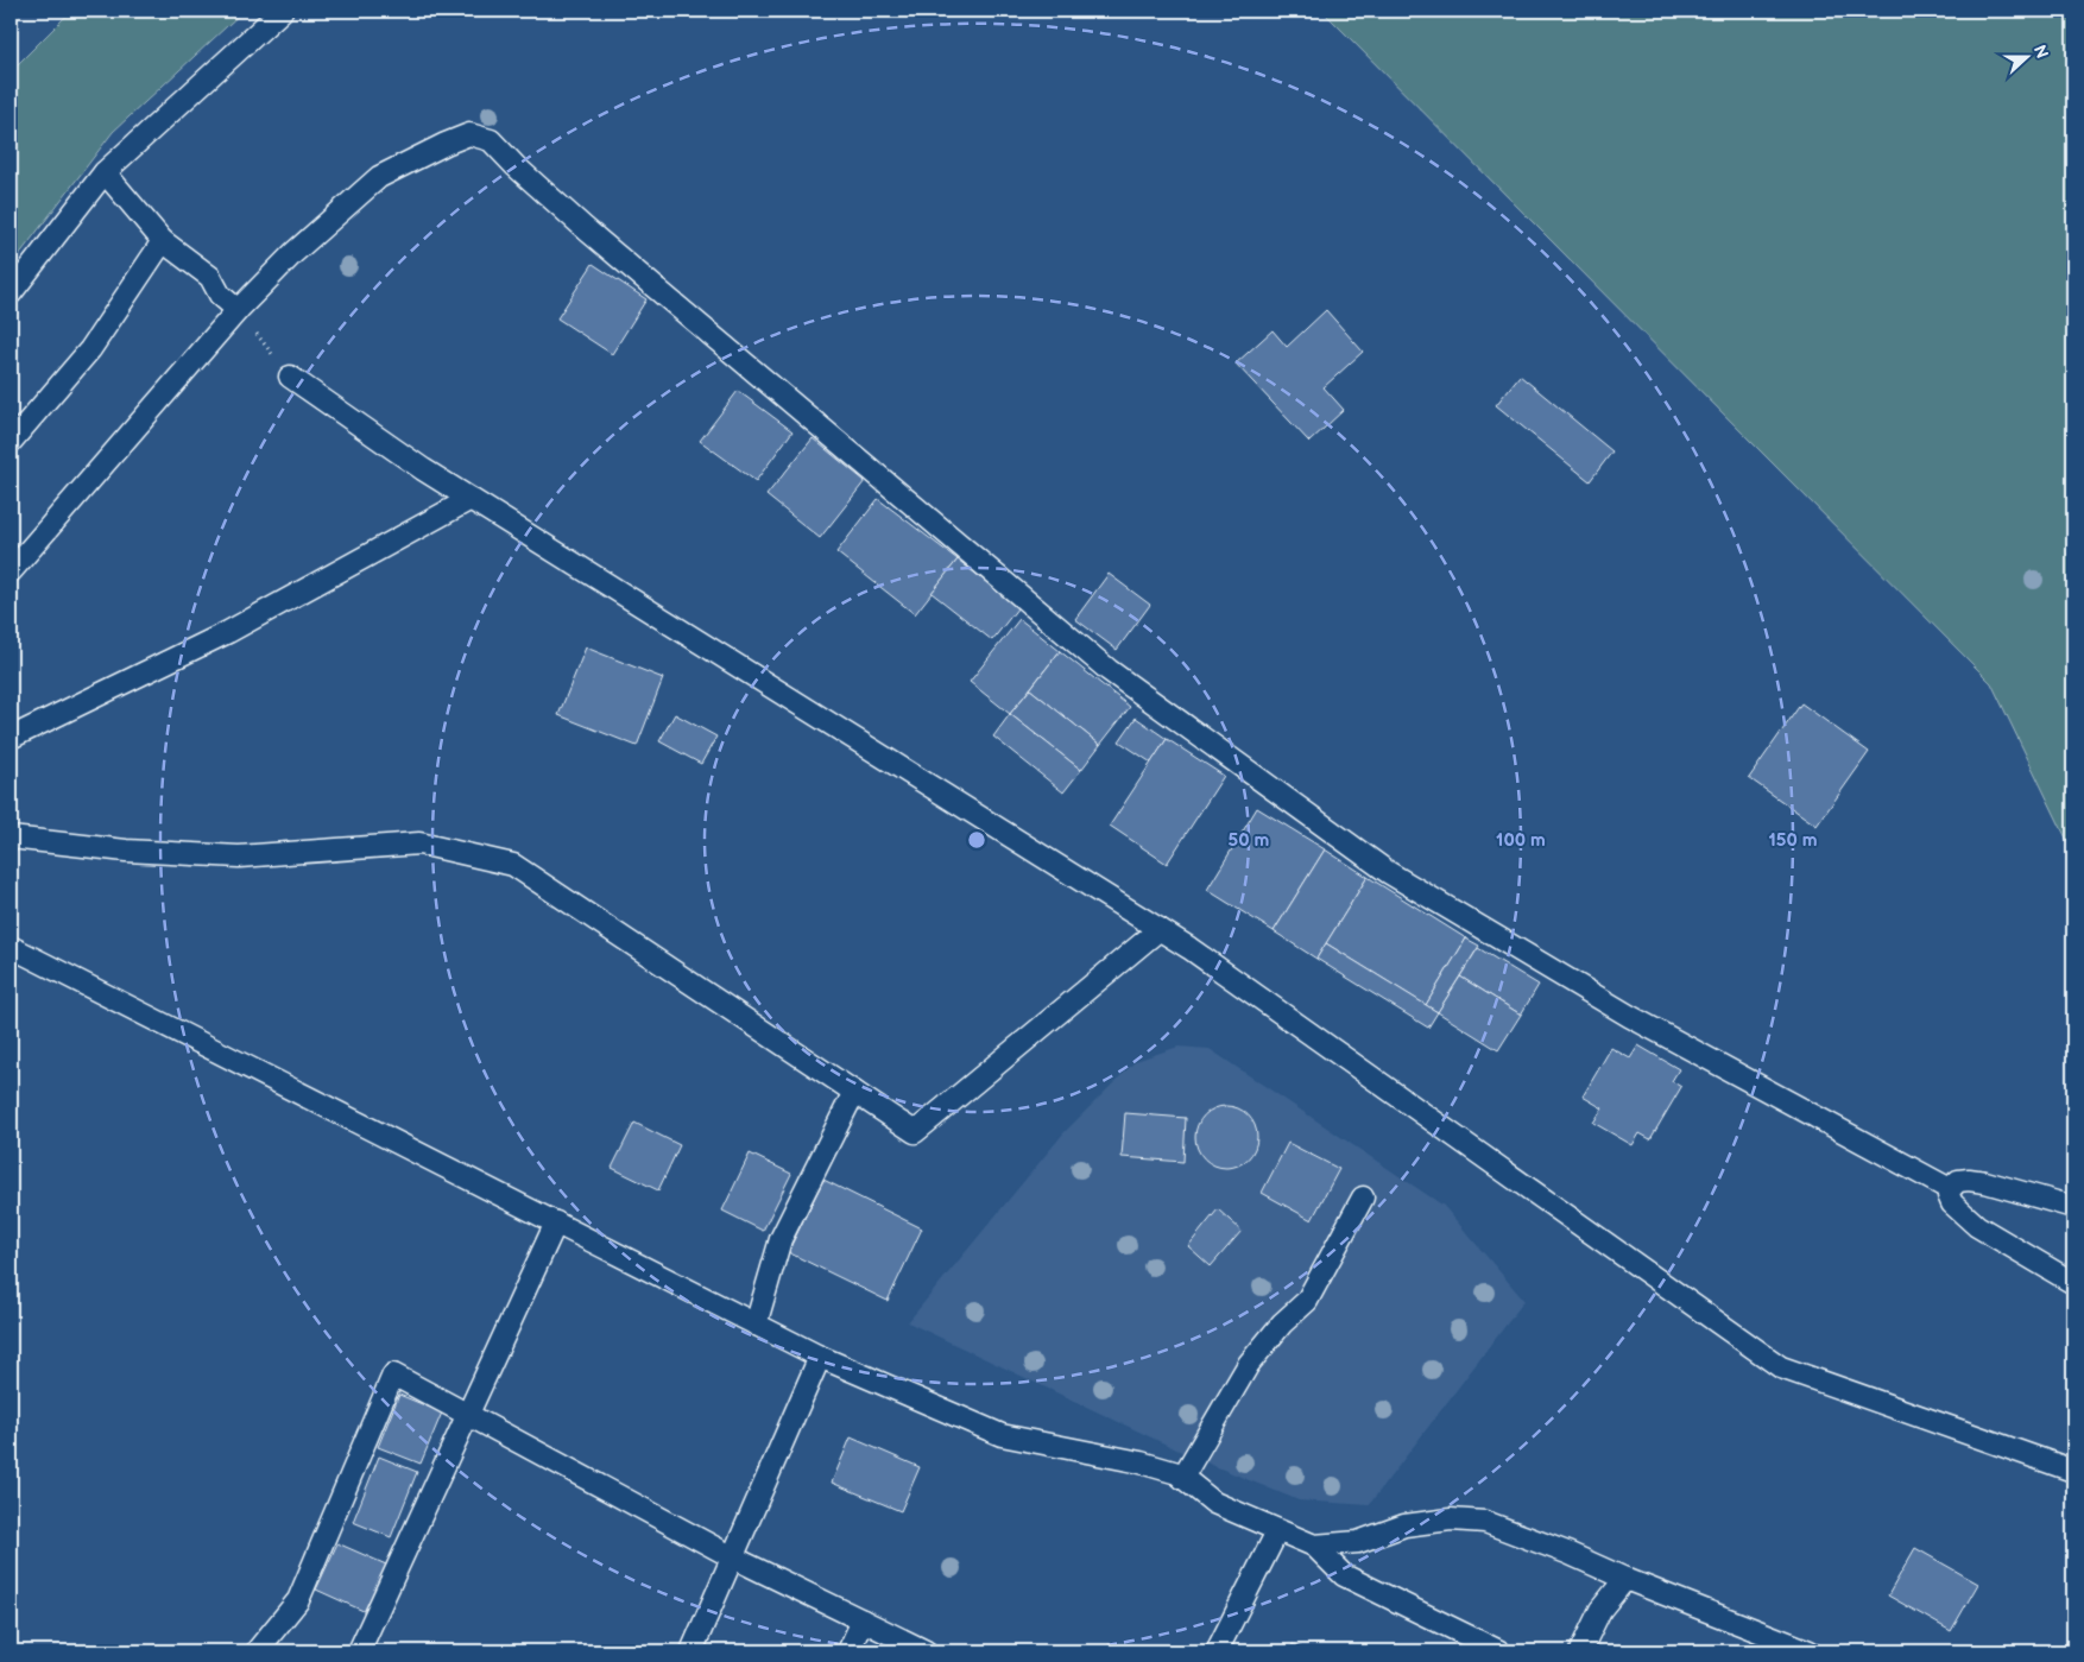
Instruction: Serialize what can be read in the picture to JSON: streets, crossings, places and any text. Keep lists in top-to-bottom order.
{
  "north": "right",
  "rings": ["50 m", "100 m", "150 m"]
}
